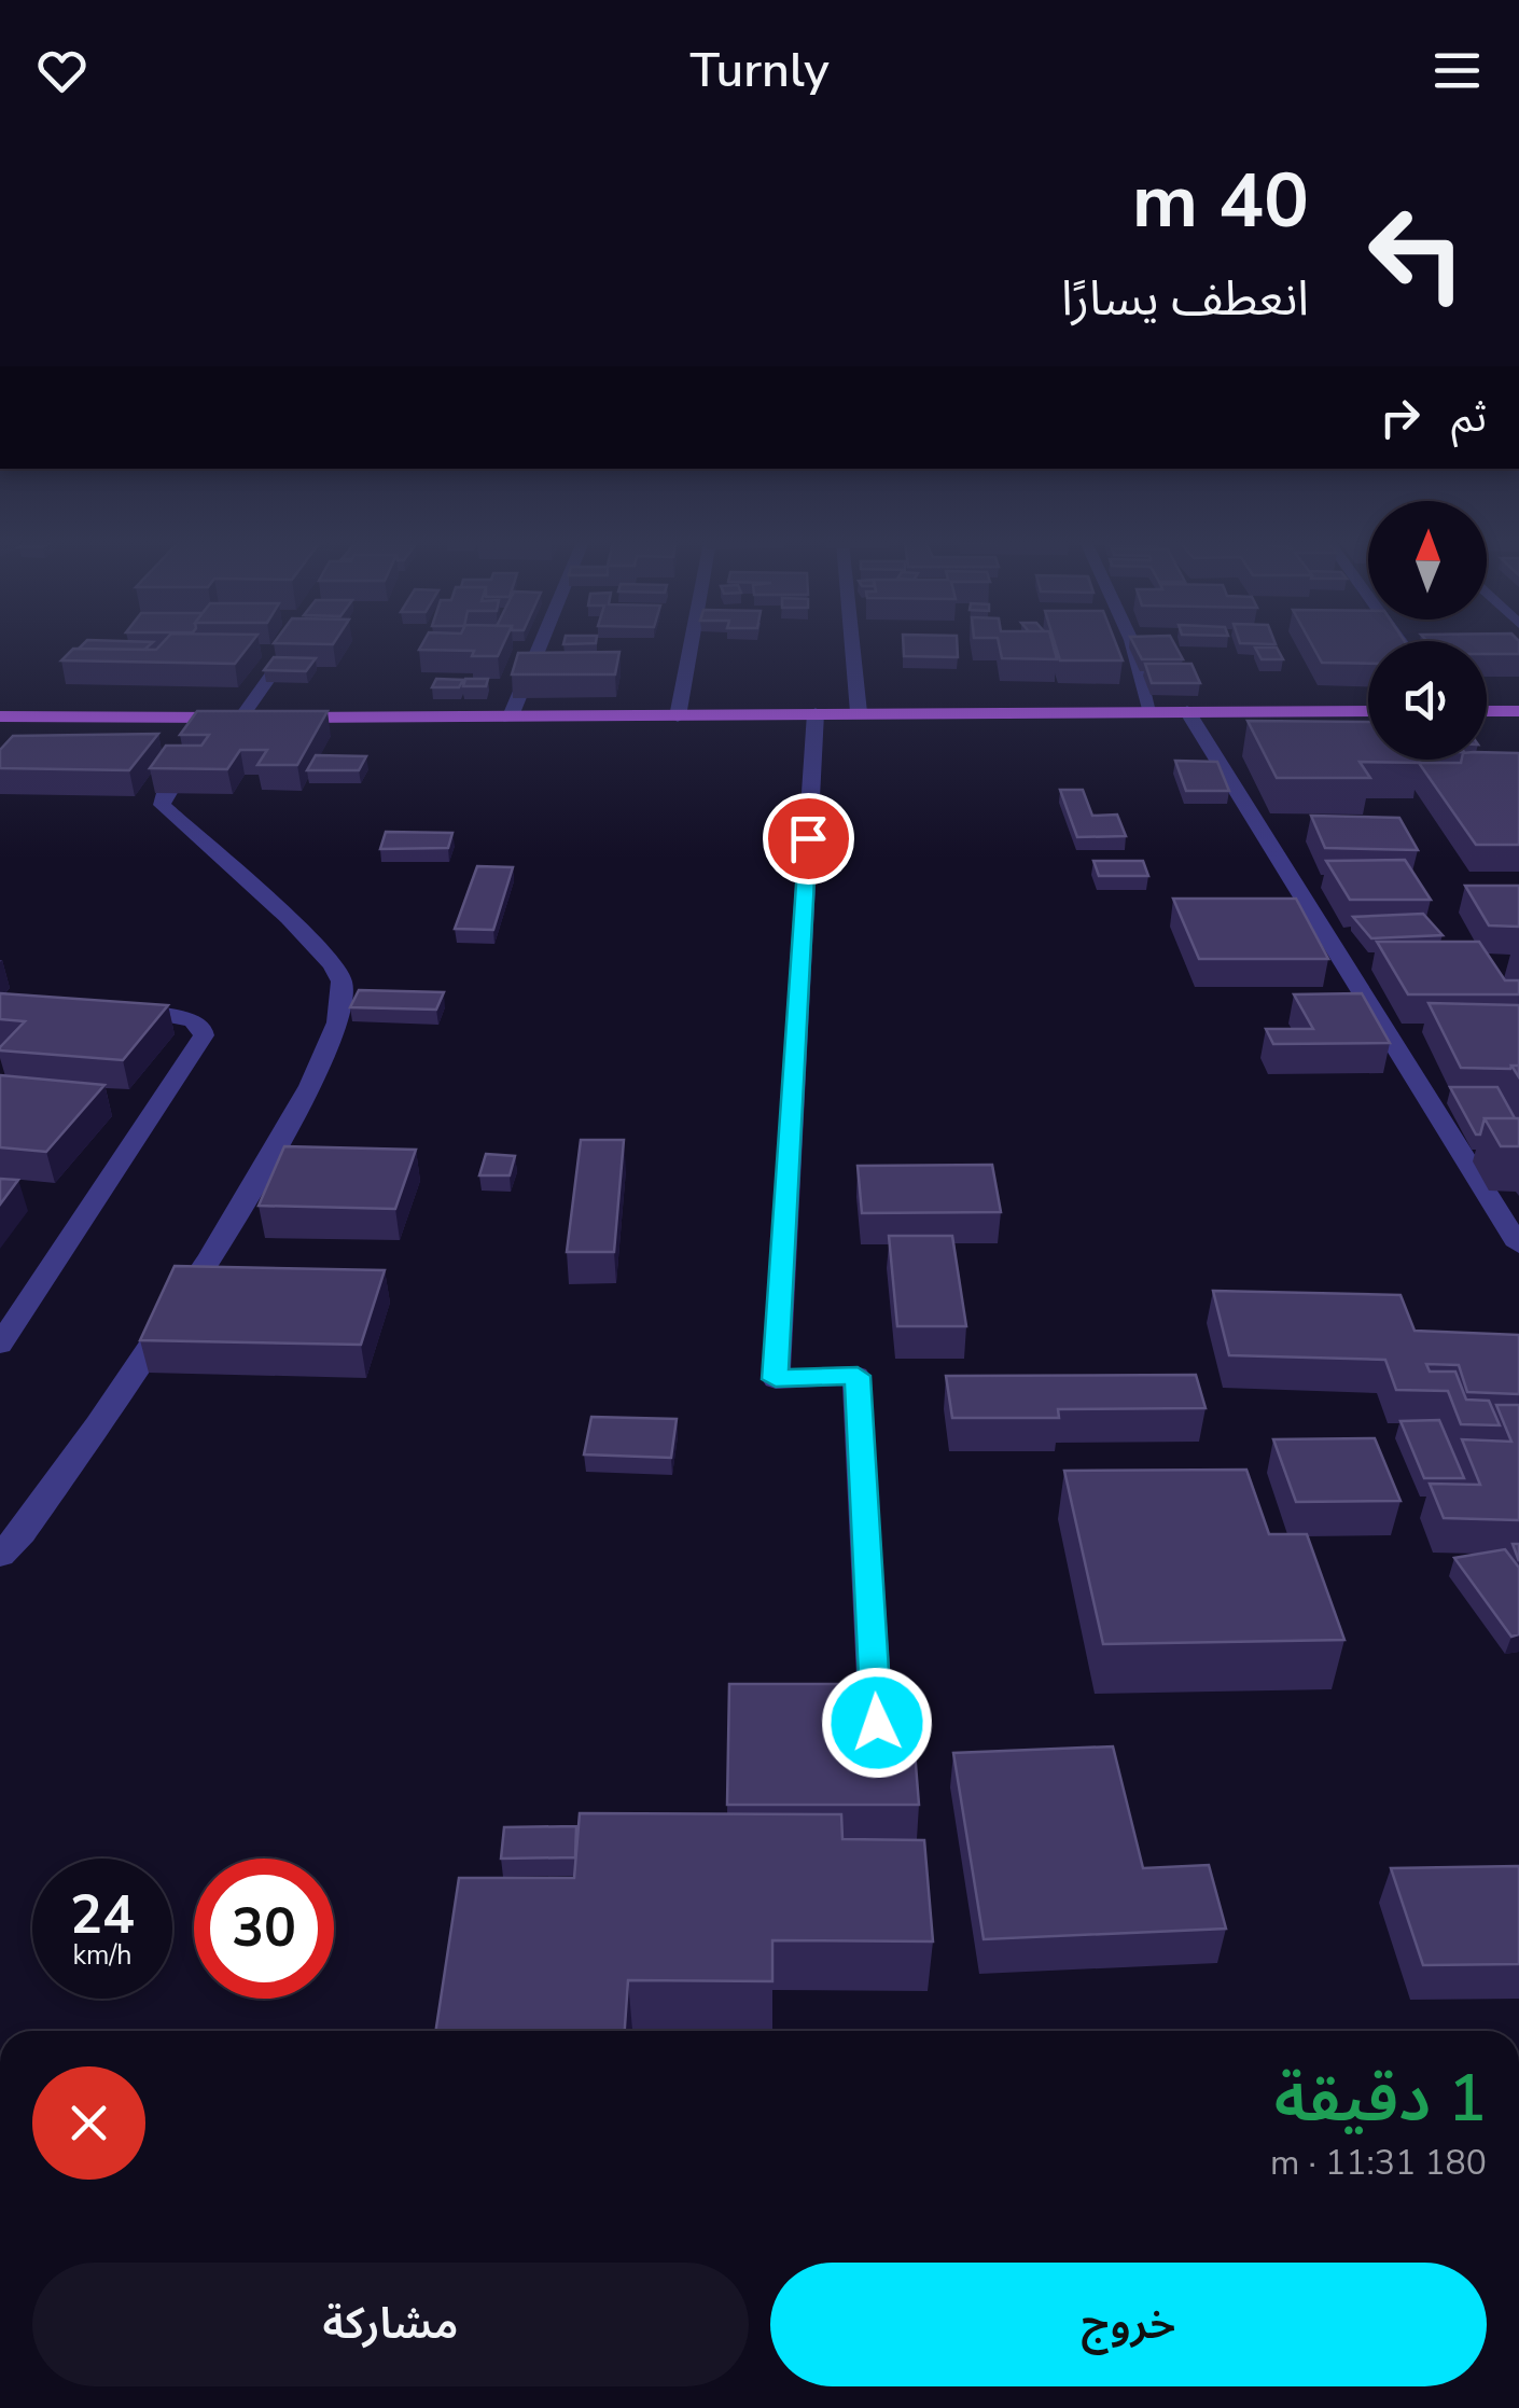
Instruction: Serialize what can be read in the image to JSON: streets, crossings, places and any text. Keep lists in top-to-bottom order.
{
  "north": "top",
  "page": {
    "header": "Turnly",
    "turn": ["40 m", "انعطف يسارًا"],
    "then": "ثم",
    "speed": "24 km/h",
    "limit": "30",
    "heading": ["1 دقيقة", "180 m · 11:31"],
    "buttons": ["خروج", "مشاركة"]
  }
}
